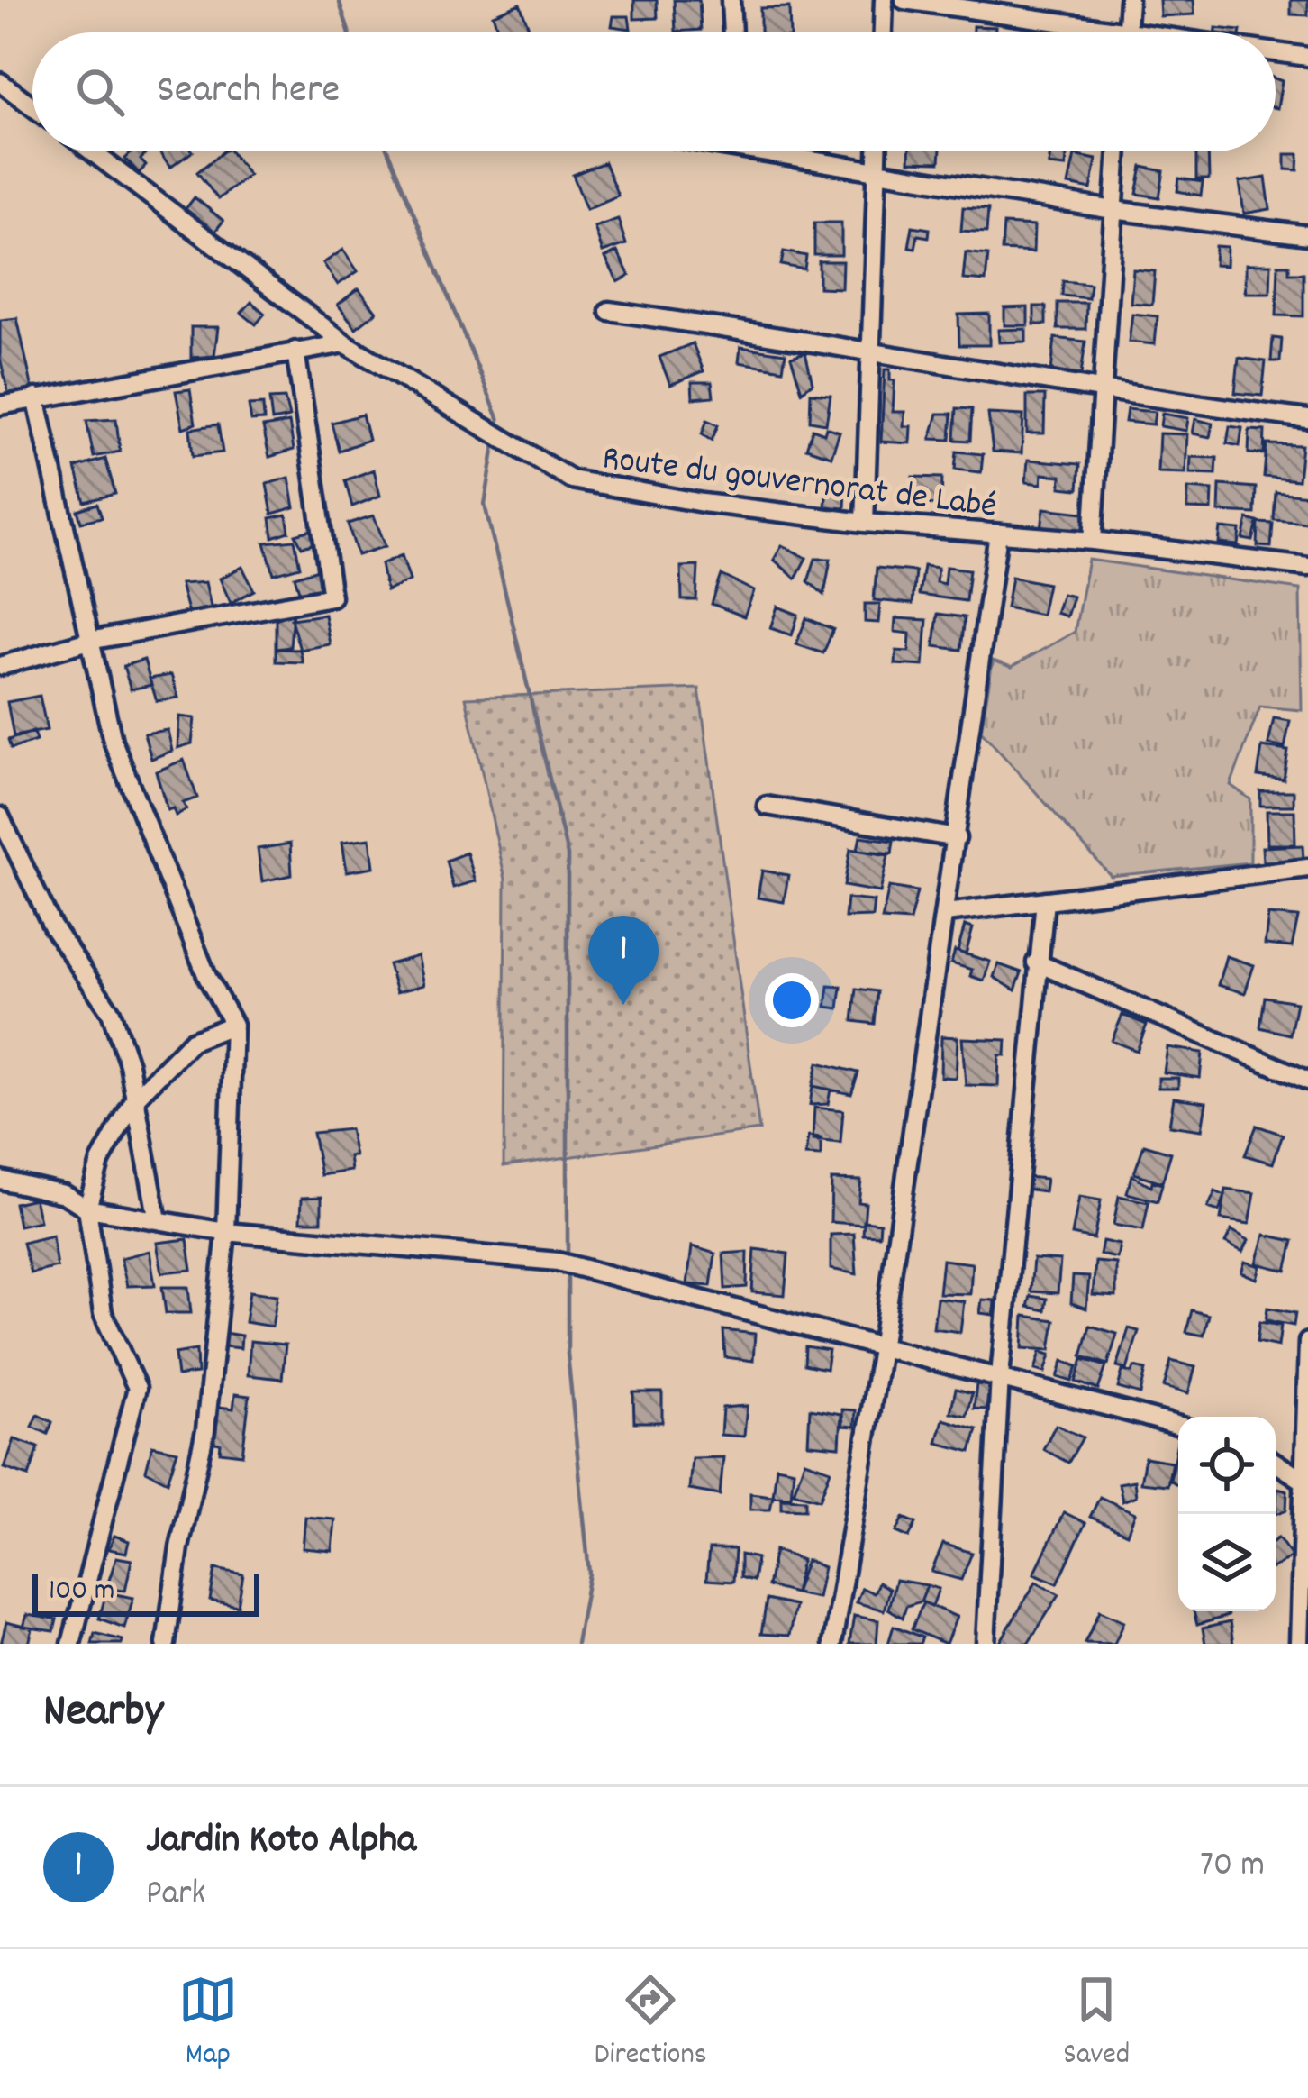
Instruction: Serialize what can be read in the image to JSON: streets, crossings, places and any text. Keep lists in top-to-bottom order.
{
  "streets": {
    "street": ["Route du gouvernorat de Labé"]
  },
  "scale_bar": "100 m",
  "page": {
    "search": "Search here",
    "pins": "1",
    "scale": "100 m",
    "heading": "Nearby",
    "list": [
      {
        "mark": "1",
        "name": "Jardin Koto Alpha",
        "note": "Park",
        "value": "70 m"
      }
    ],
    "nav": ["Map", "Directions", "Saved"]
  }
}
